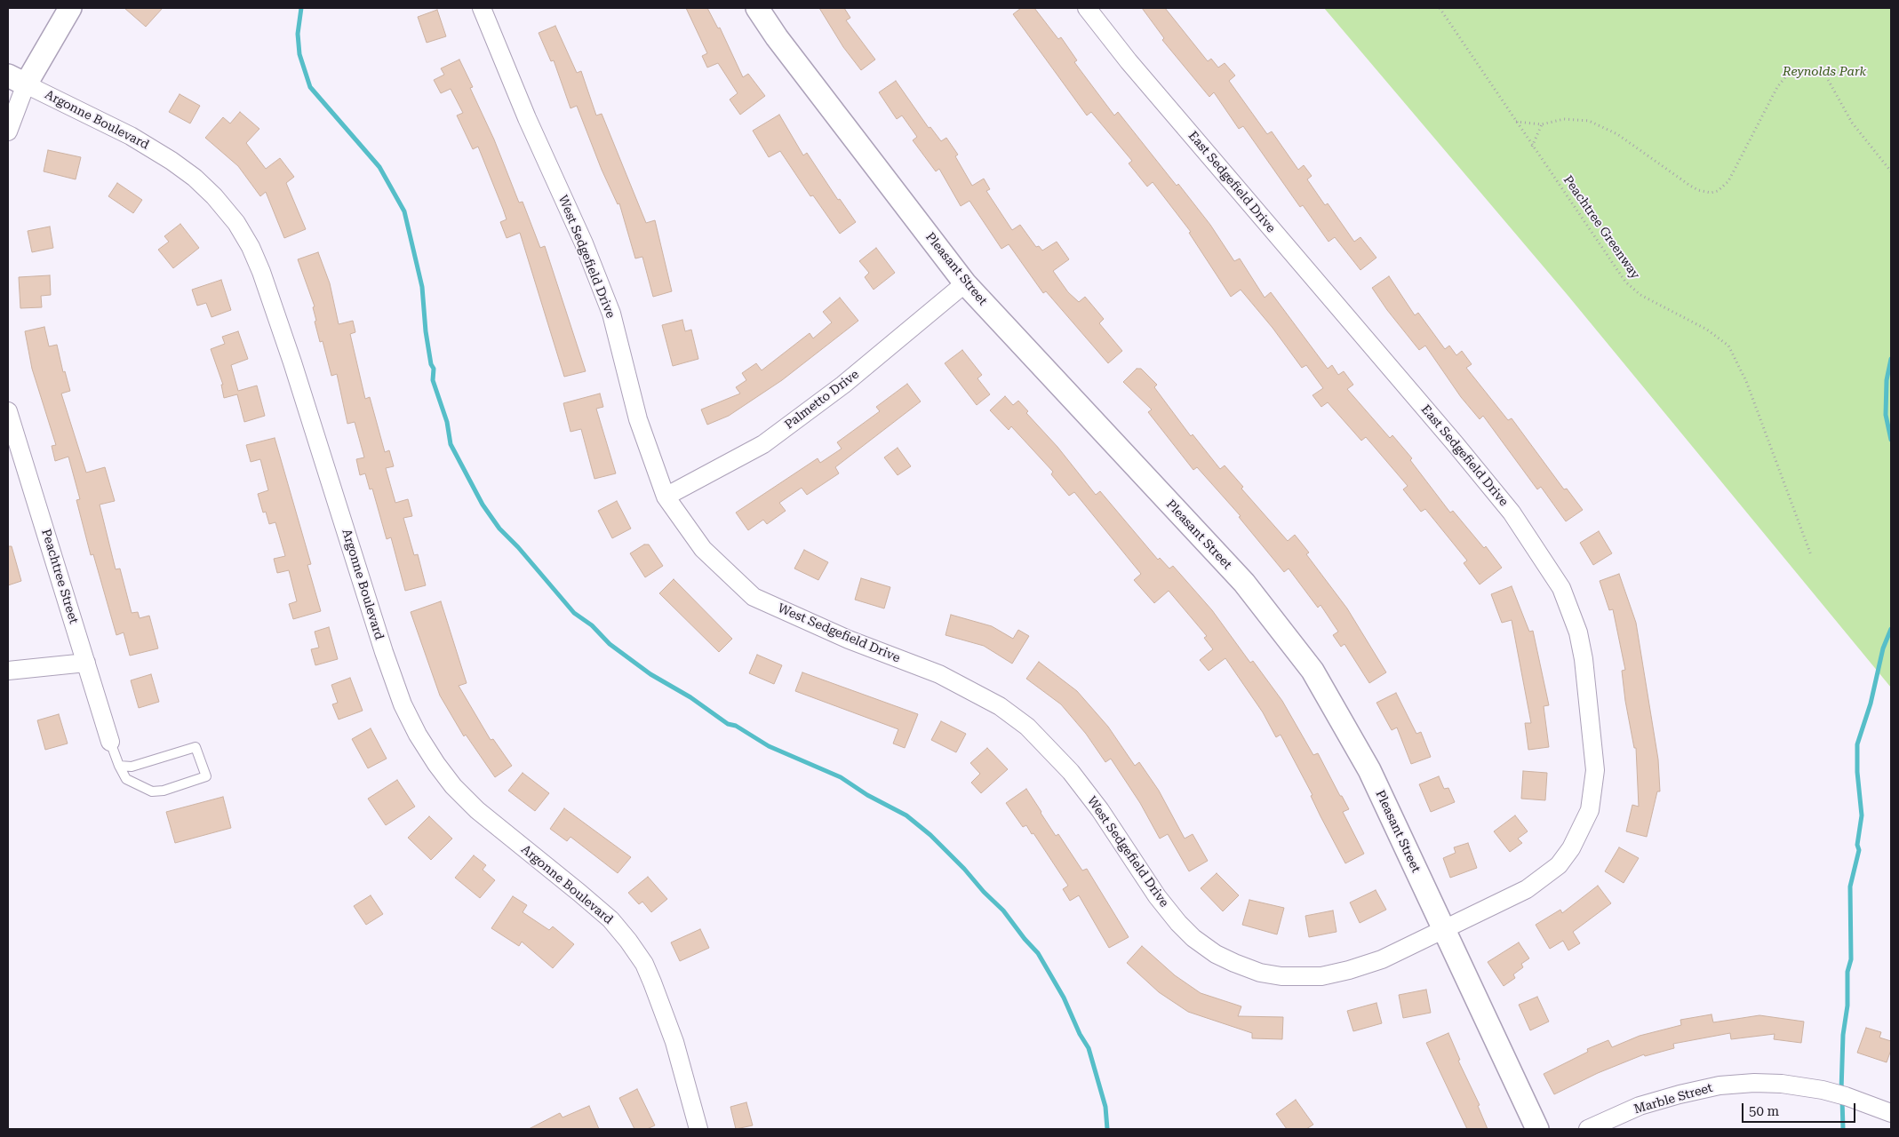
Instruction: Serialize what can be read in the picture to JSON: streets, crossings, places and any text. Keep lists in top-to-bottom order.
{
  "streets": {
    "street": [
      "Argonne Boulevard",
      "East Sedgefield Drive",
      "West Sedgefield Drive",
      "Pleasant Street",
      "Palmetto Drive",
      "Peachtree Street",
      "Marble Street"
    ],
    "path": ["Peachtree Greenway"]
  },
  "crossings": [
    ["East Sedgefield Drive", "West Sedgefield Drive"],
    ["East Sedgefield Drive", "Pleasant Street"],
    ["West Sedgefield Drive", "Pleasant Street"],
    ["West Sedgefield Drive", "Palmetto Drive"],
    ["Pleasant Street", "Palmetto Drive"]
  ],
  "parks": ["Reynolds Park"],
  "scale_bar": "50 m"
}
